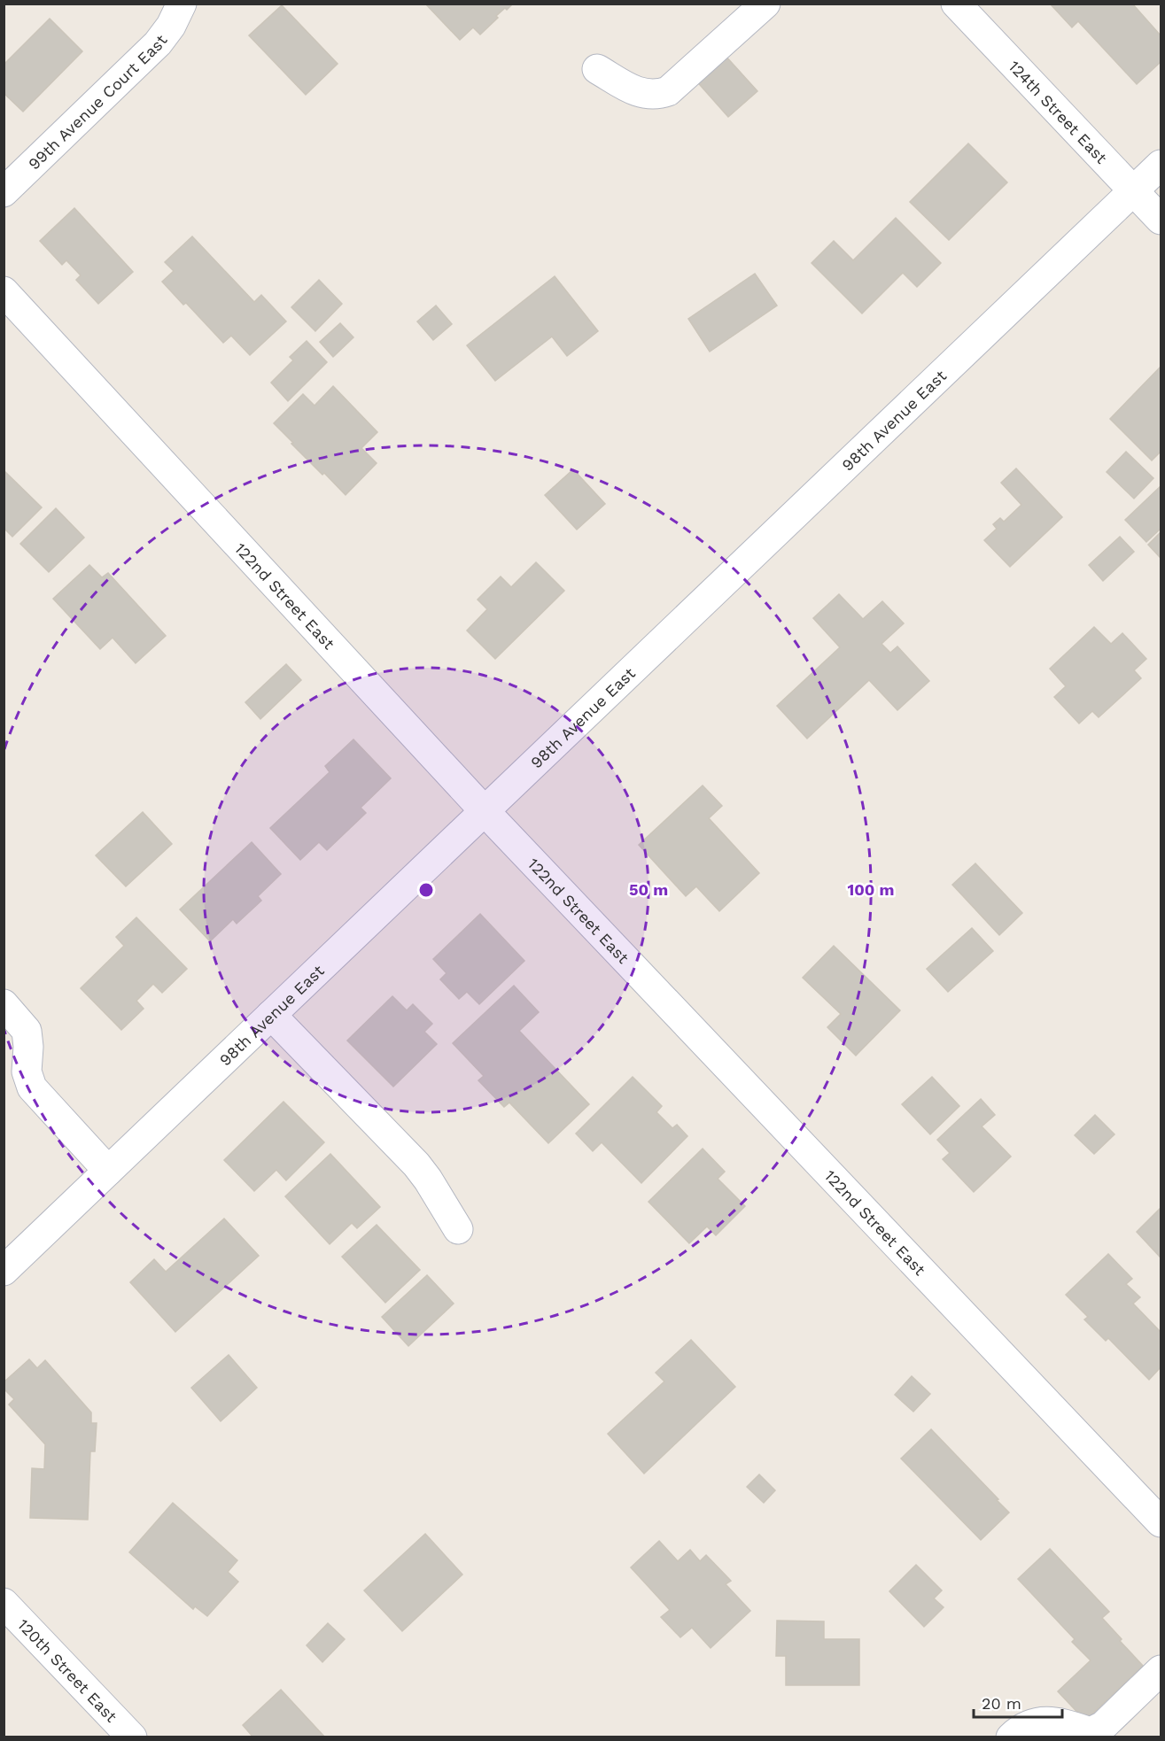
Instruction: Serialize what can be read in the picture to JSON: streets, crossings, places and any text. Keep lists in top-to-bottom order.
{
  "streets": {
    "street": [
      "99th Avenue Court East",
      "124th Street East",
      "98th Avenue East",
      "122nd Street East",
      "120th Street East"
    ]
  },
  "crossings": [
    ["124th Street East", "98th Avenue East"],
    ["98th Avenue East", "122nd Street East"]
  ],
  "scale_bar": "20 m",
  "rings": ["50 m", "100 m"]
}
